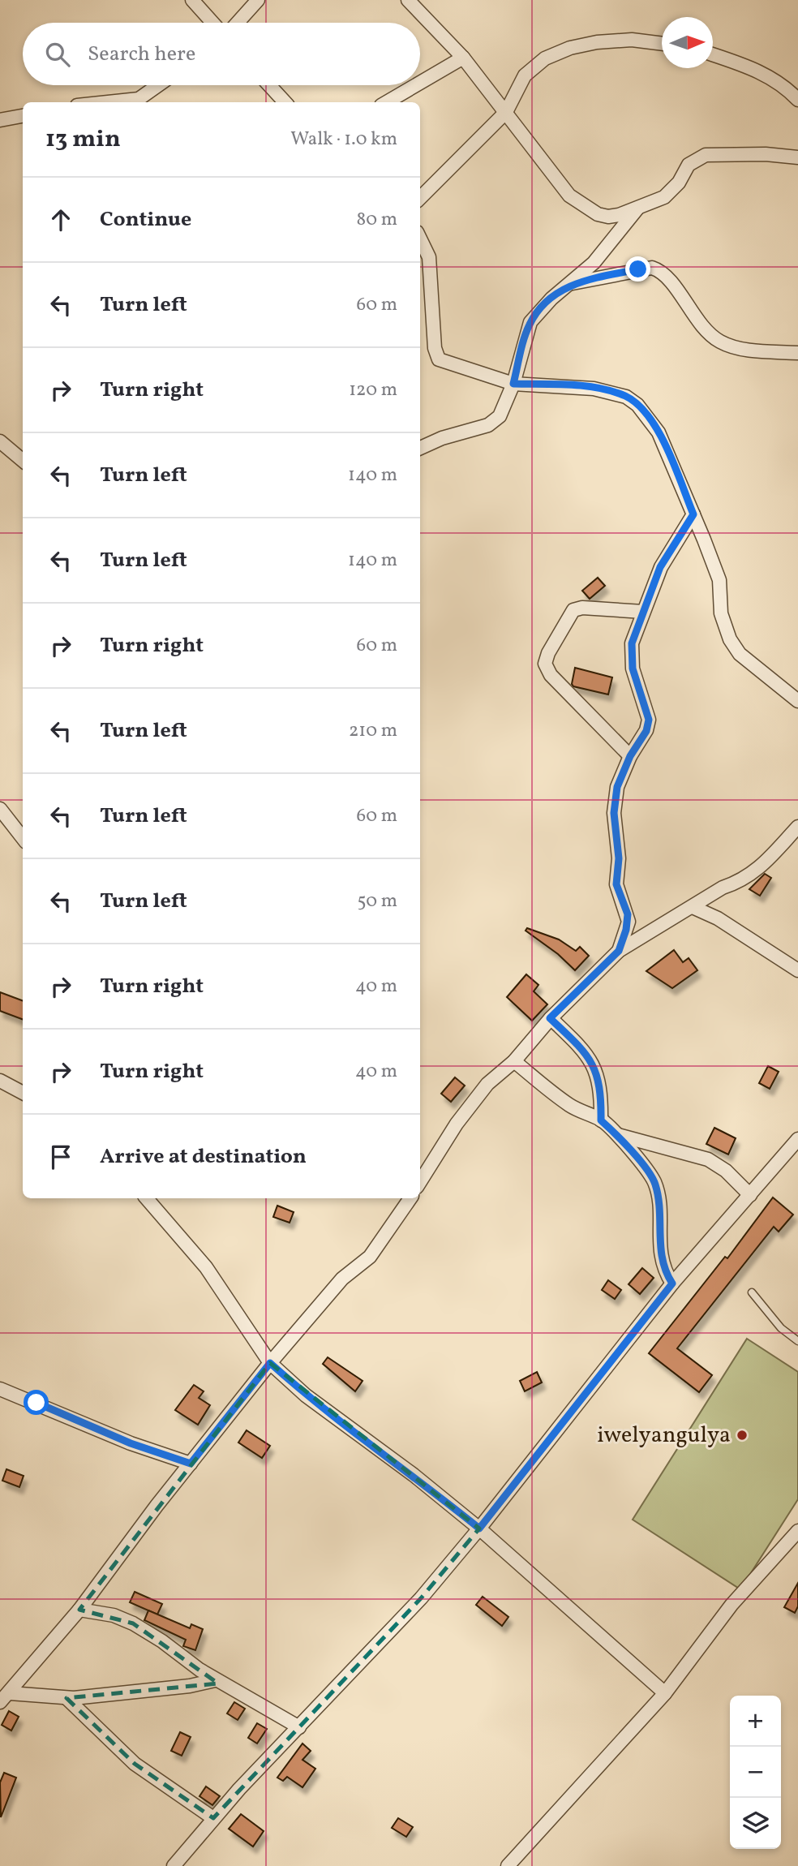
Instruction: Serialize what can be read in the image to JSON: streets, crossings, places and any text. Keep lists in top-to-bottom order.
{
  "places": ["iwelyangulya"],
  "north": "right",
  "page": {
    "search": "Search here",
    "heading": ["13 min", "Walk · 1.0 km"],
    "list": [
      ["Continue", "80 m"],
      ["Turn left", "60 m"],
      ["Turn right", "120 m"],
      ["Turn left", "140 m"],
      ["Turn left", "140 m"],
      ["Turn right", "60 m"],
      ["Turn left", "210 m"],
      ["Turn left", "60 m"],
      ["Turn left", "50 m"],
      ["Turn right", "40 m"],
      ["Turn right", "40 m"],
      "Arrive at destination"
    ],
    "map_buttons": ["+", "−"]
  }
}
